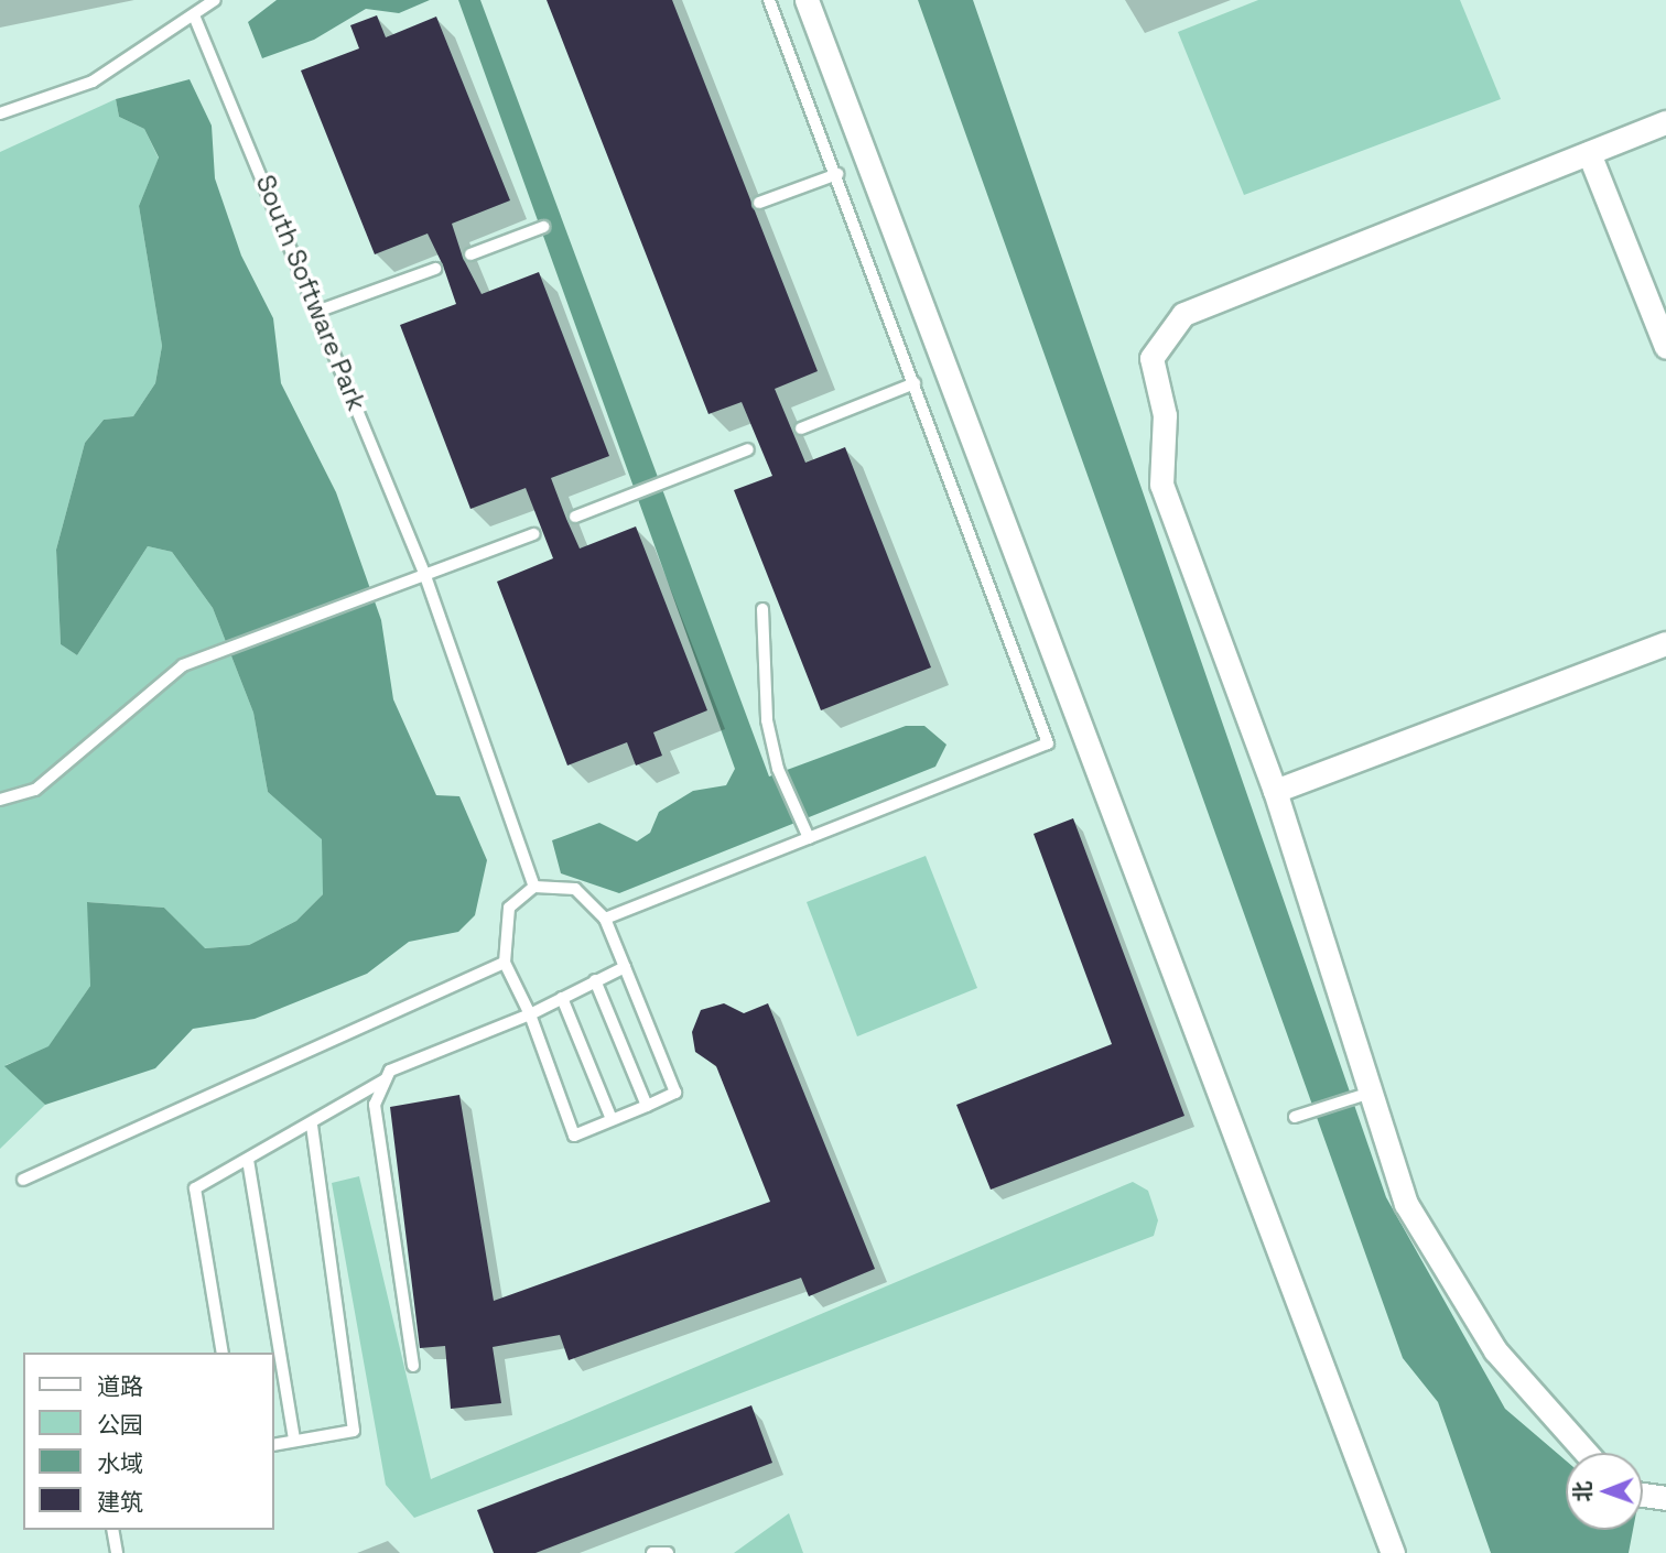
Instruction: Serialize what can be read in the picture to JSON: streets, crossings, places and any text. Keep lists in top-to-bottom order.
{
  "streets": {
    "lane": ["South Software Park"]
  },
  "legend": [
    "道路",
    "公园",
    "水域",
    "建筑"
  ],
  "north": "left"
}
